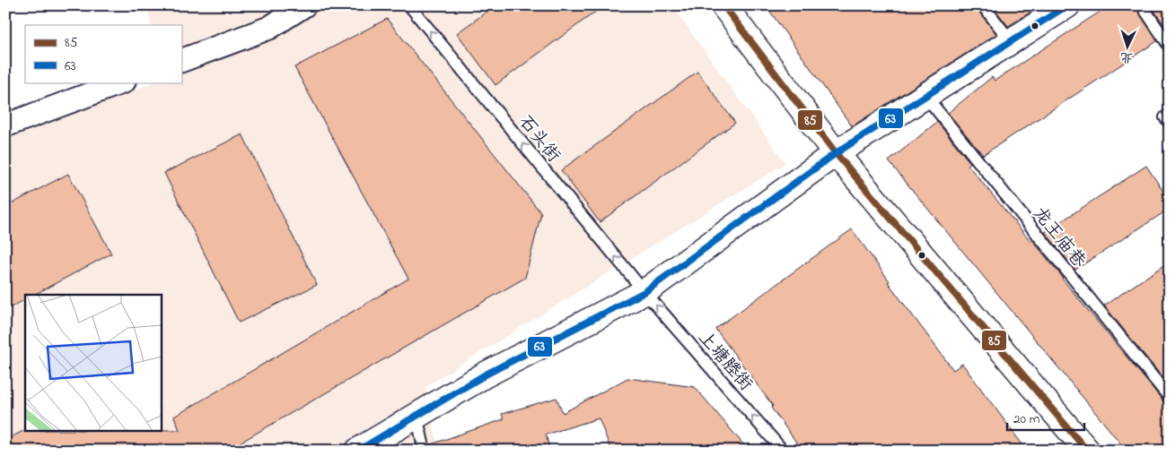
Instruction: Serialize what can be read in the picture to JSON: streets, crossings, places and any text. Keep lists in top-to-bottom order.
{
  "streets": {
    "lane": ["石头街", "龙王庙巷", "上塘塍街"]
  },
  "crossings": [
    ["石头街", "上塘塍街"]
  ],
  "one_way": ["石头街", "上塘塍街"],
  "lines": ["transit line 85", "transit line 63"],
  "legend": ["85", "63"],
  "scale_bar": "20 m",
  "north": "bottom"
}
